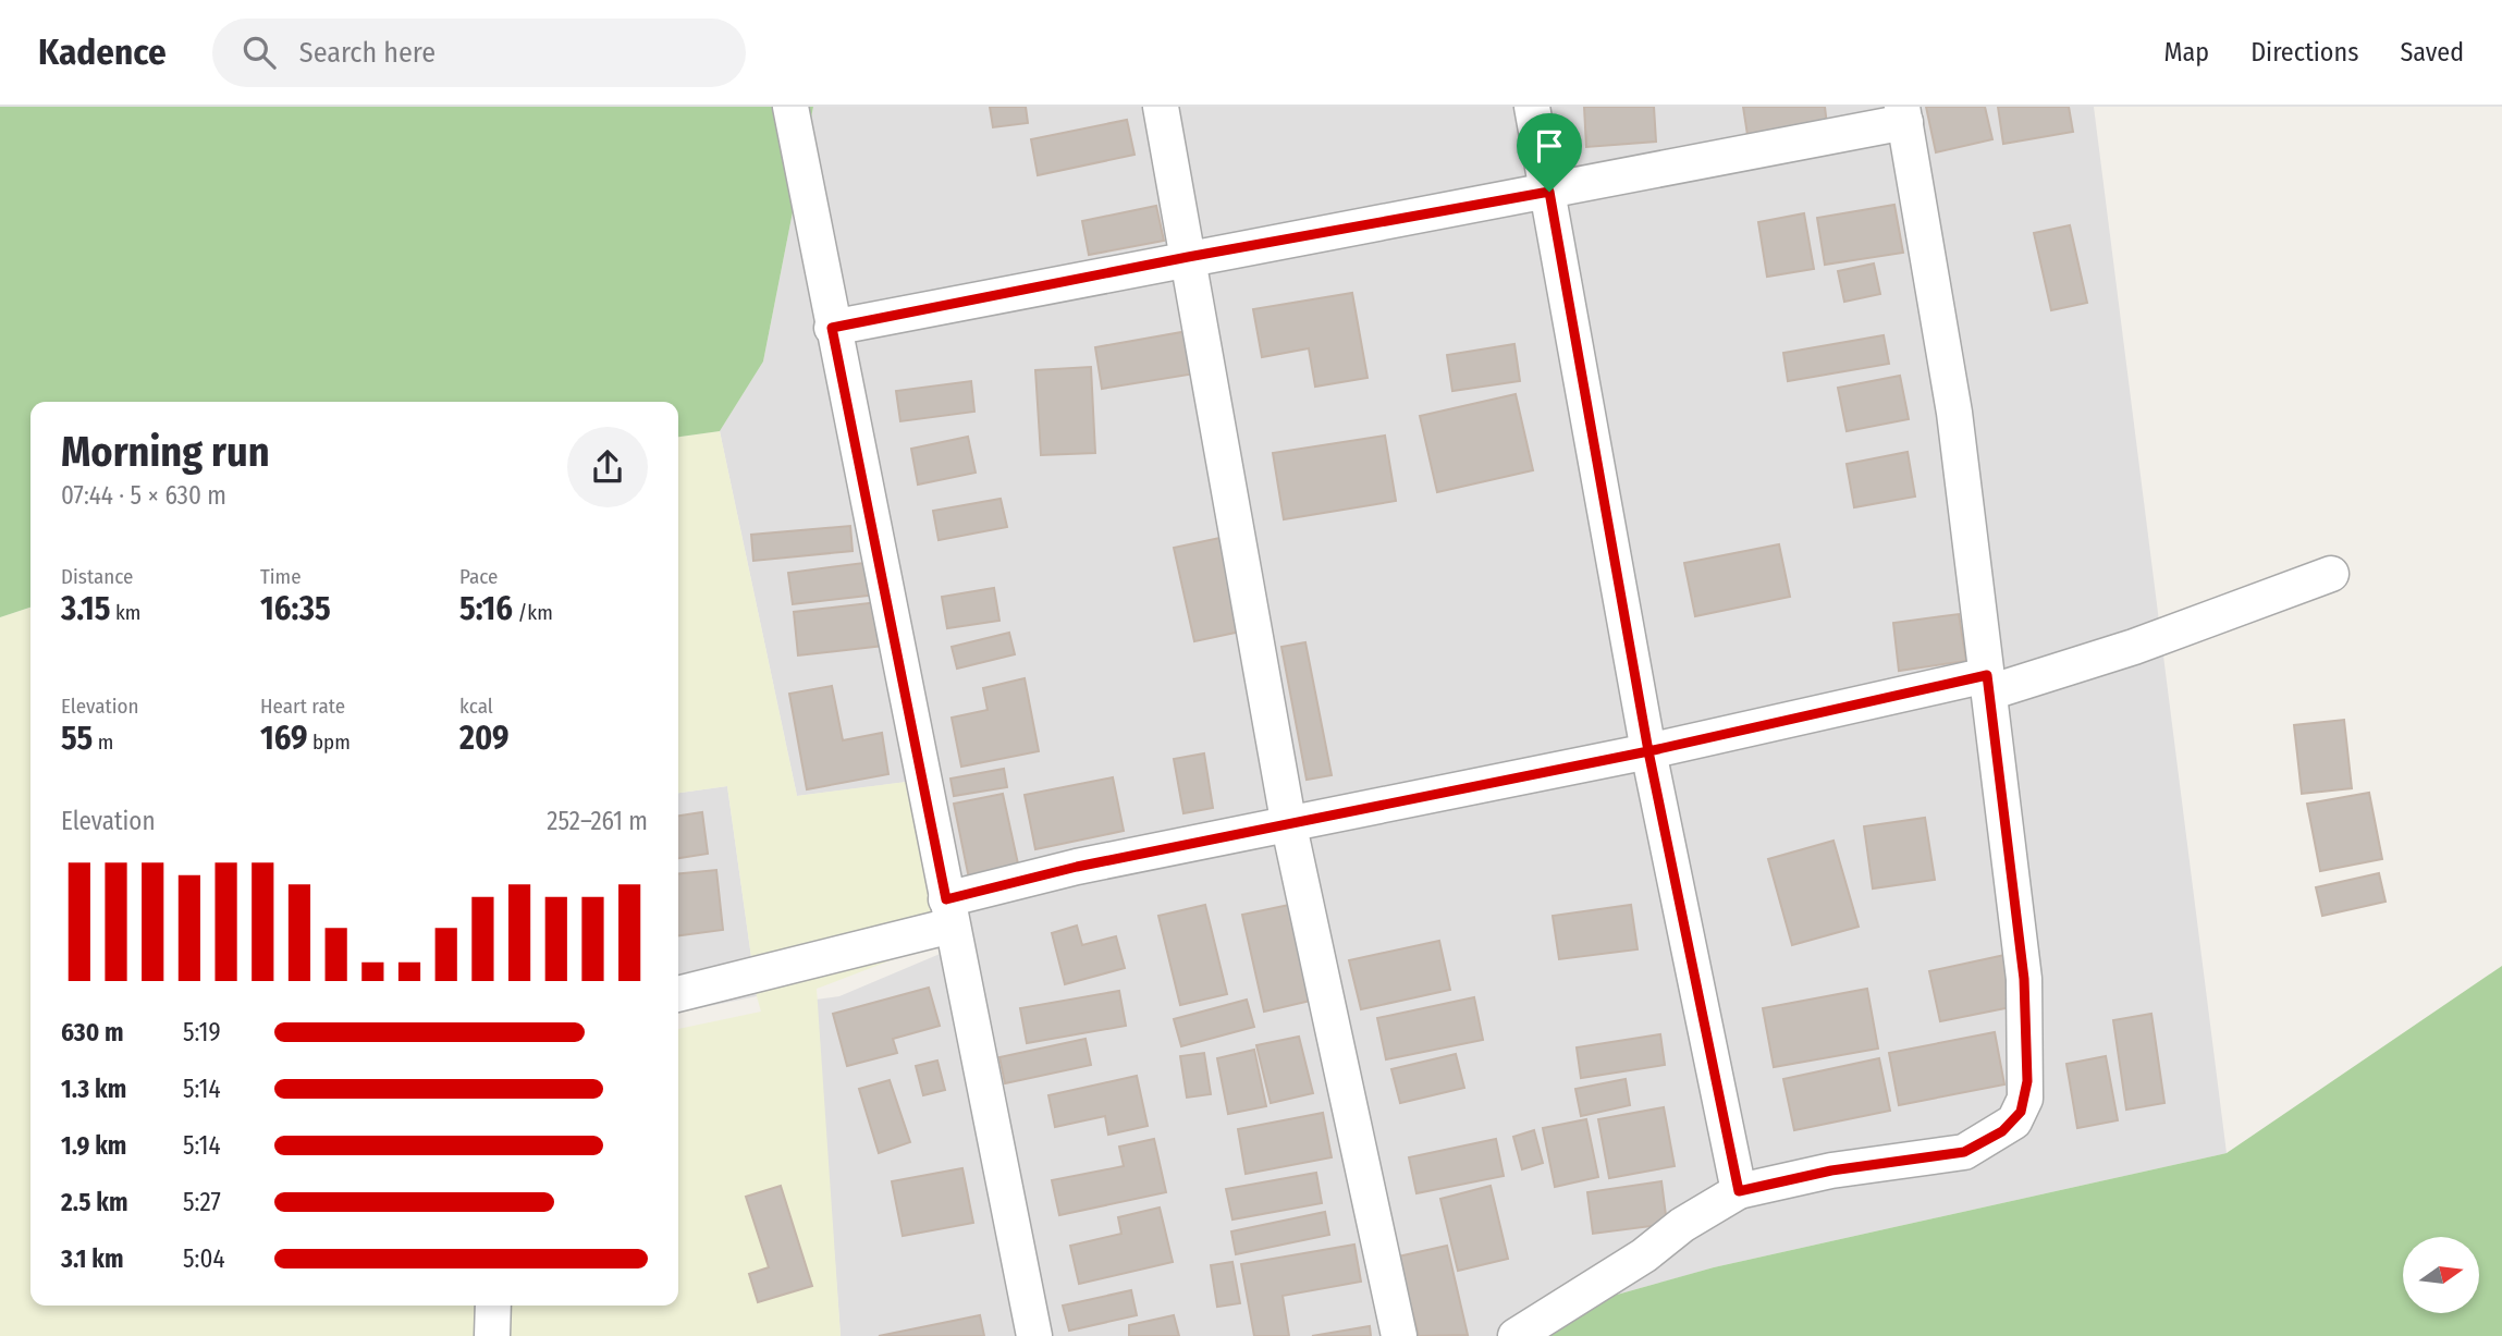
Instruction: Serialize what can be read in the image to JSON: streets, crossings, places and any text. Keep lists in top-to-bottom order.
{
  "north": "right",
  "page": {
    "header": "Kadence",
    "search": "Search here",
    "nav": ["Map", "Directions", "Saved"],
    "heading": ["Morning run", "07:44 · 5 × 630 m"],
    "stats": [
      ["Distance", "3.15 km"],
      ["Time", "16:35"],
      ["Pace", "5:16 /km"],
      ["Elevation", "55 m"],
      ["Heart rate", "169 bpm"],
      ["kcal", "209"]
    ],
    "chart": ["Elevation", "252–261 m"],
    "list": [
      {
        "name": "630 m",
        "note": "5:19"
      },
      {
        "name": "1.3 km",
        "note": "5:14"
      },
      {
        "name": "1.9 km",
        "note": "5:14"
      },
      {
        "name": "2.5 km",
        "note": "5:27"
      },
      {
        "name": "3.1 km",
        "note": "5:04"
      }
    ]
  }
}
